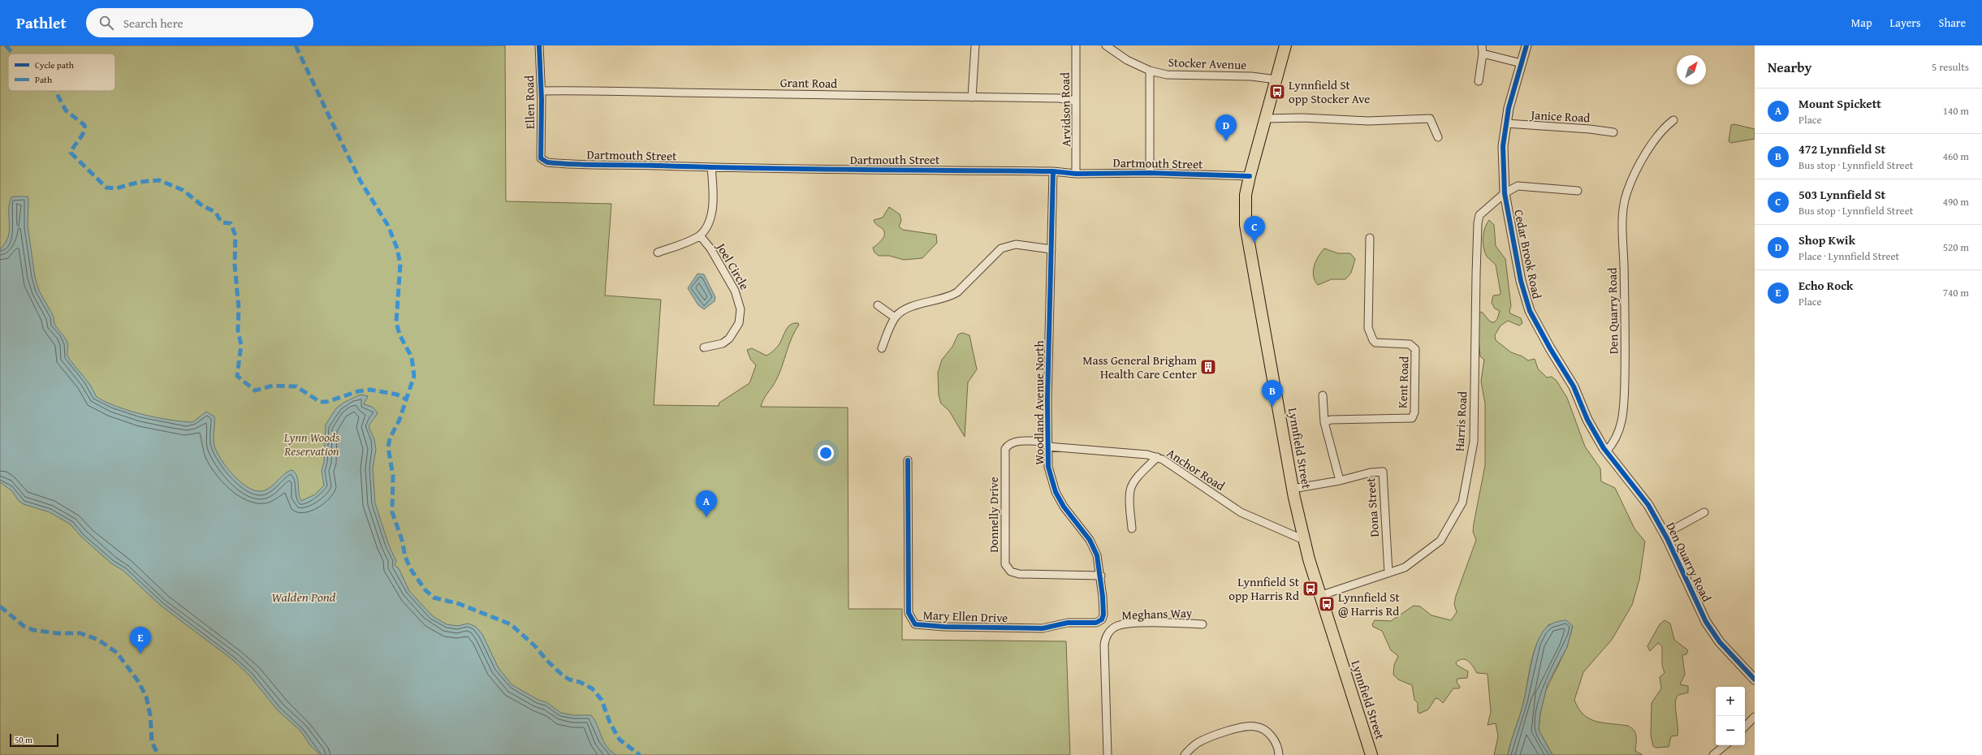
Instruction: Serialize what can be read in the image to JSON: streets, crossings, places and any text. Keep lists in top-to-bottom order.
{
  "streets": {
    "main road": ["Lynnfield Street"],
    "street": [
      "Stocker Avenue",
      "Grant Road",
      "Ellen Road",
      "Arvidson Road",
      "Janice Road",
      "Dartmouth Street",
      "Cedar Brook Road",
      "Joel Circle",
      "Den Quarry Road",
      "Kent Road",
      "Woodland Avenue North",
      "Harris Road",
      "Anchor Road",
      "Dona Street",
      "Donnelly Drive",
      "Meghans Way",
      "Mary Ellen Drive"
    ]
  },
  "crossings": [
    ["Stocker Avenue", "Lynnfield Street"],
    ["Grant Road", "Ellen Road"],
    ["Grant Road", "Arvidson Road"],
    ["Ellen Road", "Dartmouth Street"],
    ["Arvidson Road", "Dartmouth Street"],
    ["Janice Road", "Cedar Brook Road"],
    ["Dartmouth Street", "Woodland Avenue North"],
    ["Dartmouth Street", "Lynnfield Street"],
    ["Cedar Brook Road", "Den Quarry Road"],
    ["Cedar Brook Road", "Harris Road"],
    ["Woodland Avenue North", "Anchor Road"],
    ["Woodland Avenue North", "Donnelly Drive"],
    ["Woodland Avenue North", "Mary Ellen Drive"],
    ["Harris Road", "Lynnfield Street"],
    ["Harris Road", "Dona Street"],
    ["Lynnfield Street", "Anchor Road"],
    ["Lynnfield Street", "Dona Street"],
    ["Anchor Road", "Donnelly Drive"]
  ],
  "water": ["Walden Pond"],
  "parks": ["Lynn Woods Reservation"],
  "places": {
    "bus stop": ["Lynnfield St opp Stocker Ave", "Lynnfield St opp Harris Rd", "Lynnfield St @ Harris Rd"],
    "building": ["Mass General Brigham Health Care Center"]
  },
  "legend": ["Cycle path", "Path"],
  "scale_bar": "50 m",
  "north": "top right",
  "page": {
    "header": "Pathlet",
    "search": "Search here",
    "nav": ["Map", "Layers", "Share"],
    "heading": ["Nearby", "5 results"],
    "list": [
      {
        "mark": "A",
        "name": "Mount Spickett",
        "note": "Place",
        "value": "140 m"
      },
      {
        "mark": "B",
        "name": "472 Lynnfield St",
        "note": "Bus stop · Lynnfield Street",
        "value": "460 m"
      },
      {
        "mark": "C",
        "name": "503 Lynnfield St",
        "note": "Bus stop · Lynnfield Street",
        "value": "490 m"
      },
      {
        "mark": "D",
        "name": "Shop Kwik",
        "note": "Place · Lynnfield Street",
        "value": "520 m"
      },
      {
        "mark": "E",
        "name": "Echo Rock",
        "note": "Place",
        "value": "740 m"
      }
    ],
    "pins": [
      "D",
      "C",
      "B",
      "A",
      "E"
    ],
    "map_buttons": ["+", "−"],
    "scale": "50 m"
  }
}
